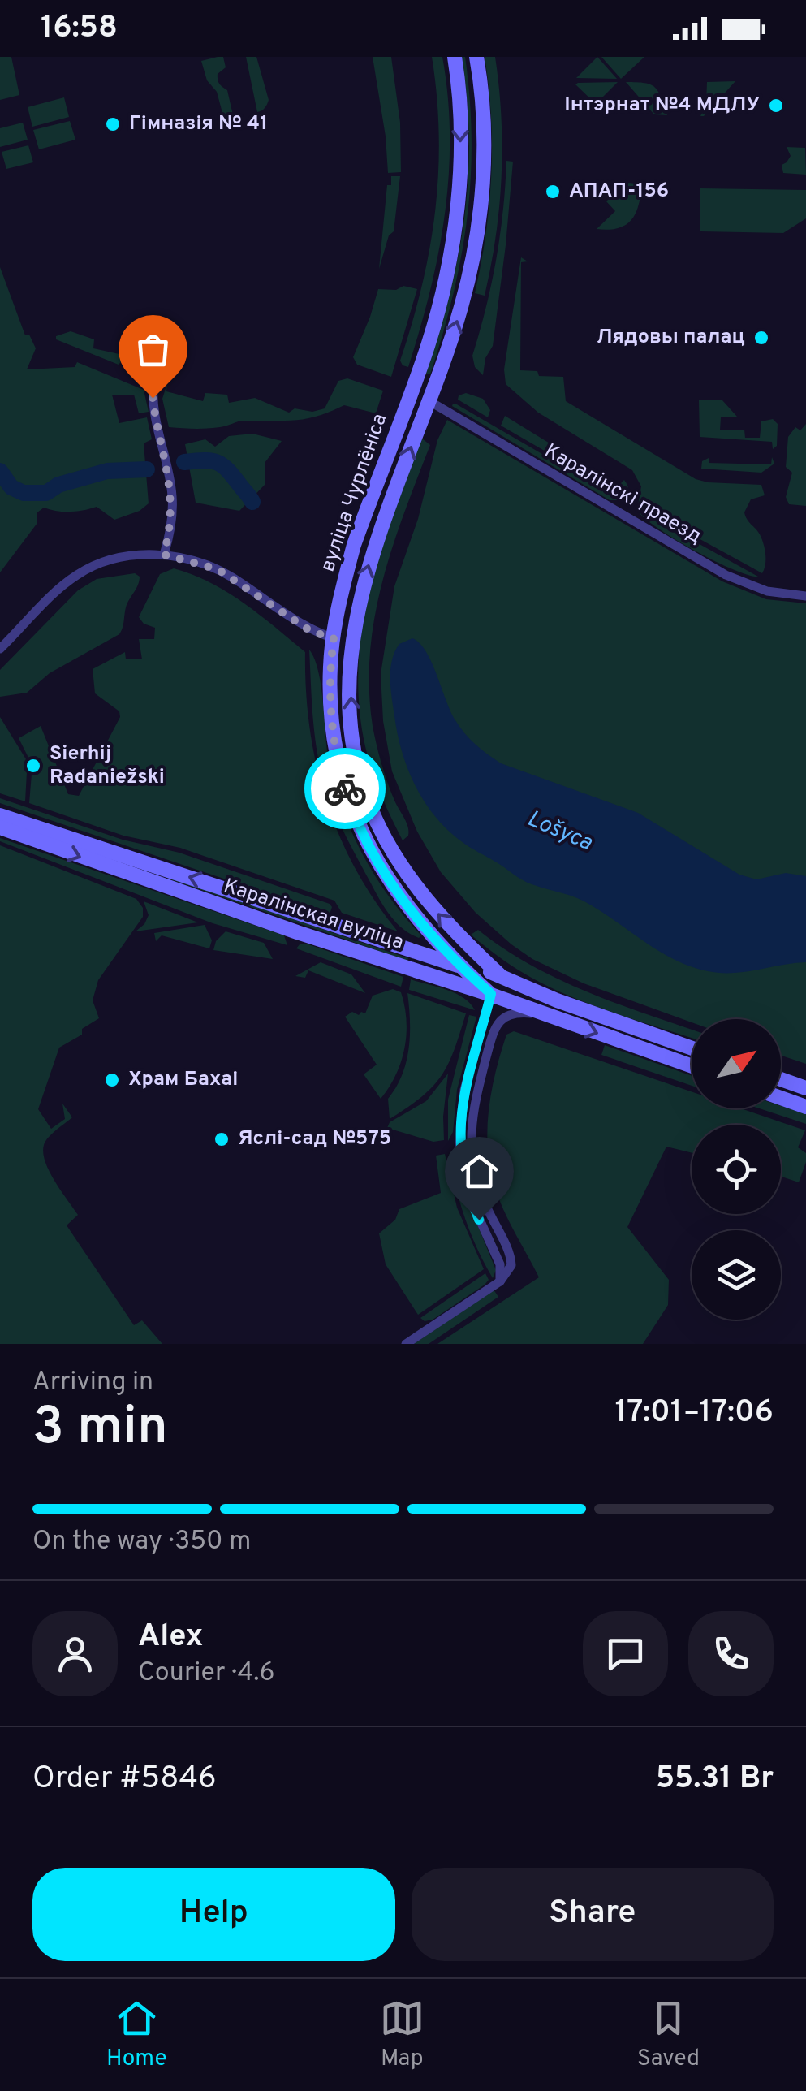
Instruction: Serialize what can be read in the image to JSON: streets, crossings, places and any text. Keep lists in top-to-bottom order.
{
  "streets": {
    "main road": ["вуліца Чурлёніса", "Каралінская вуліца"],
    "street": ["Каралінскі праезд"]
  },
  "crossings": [
    ["вуліца Чурлёніса", "Каралінскі праезд"],
    ["вуліца Чурлёніса", "Каралінская вуліца"]
  ],
  "water": ["Lošyca"],
  "places": [
    "Інтэрнат №4 МДЛУ",
    "Гімназія № 41",
    "АПАП-156",
    "Лядовы палац",
    "Sierhij Radaniežski",
    "Храм Бахаі",
    "Яслі-сад №575"
  ],
  "north": "top right",
  "page": {
    "status": "16:58",
    "heading": ["3 min", "Arriving in", "17:01–17:06"],
    "panel": [
      "Alex",
      "Courier · 4.6",
      "Order #5846",
      "55.31 Br"
    ],
    "bar": "On the way · 350 m",
    "buttons": ["Help", "Share"],
    "tabs": ["Home", "Map", "Saved"]
  }
}
